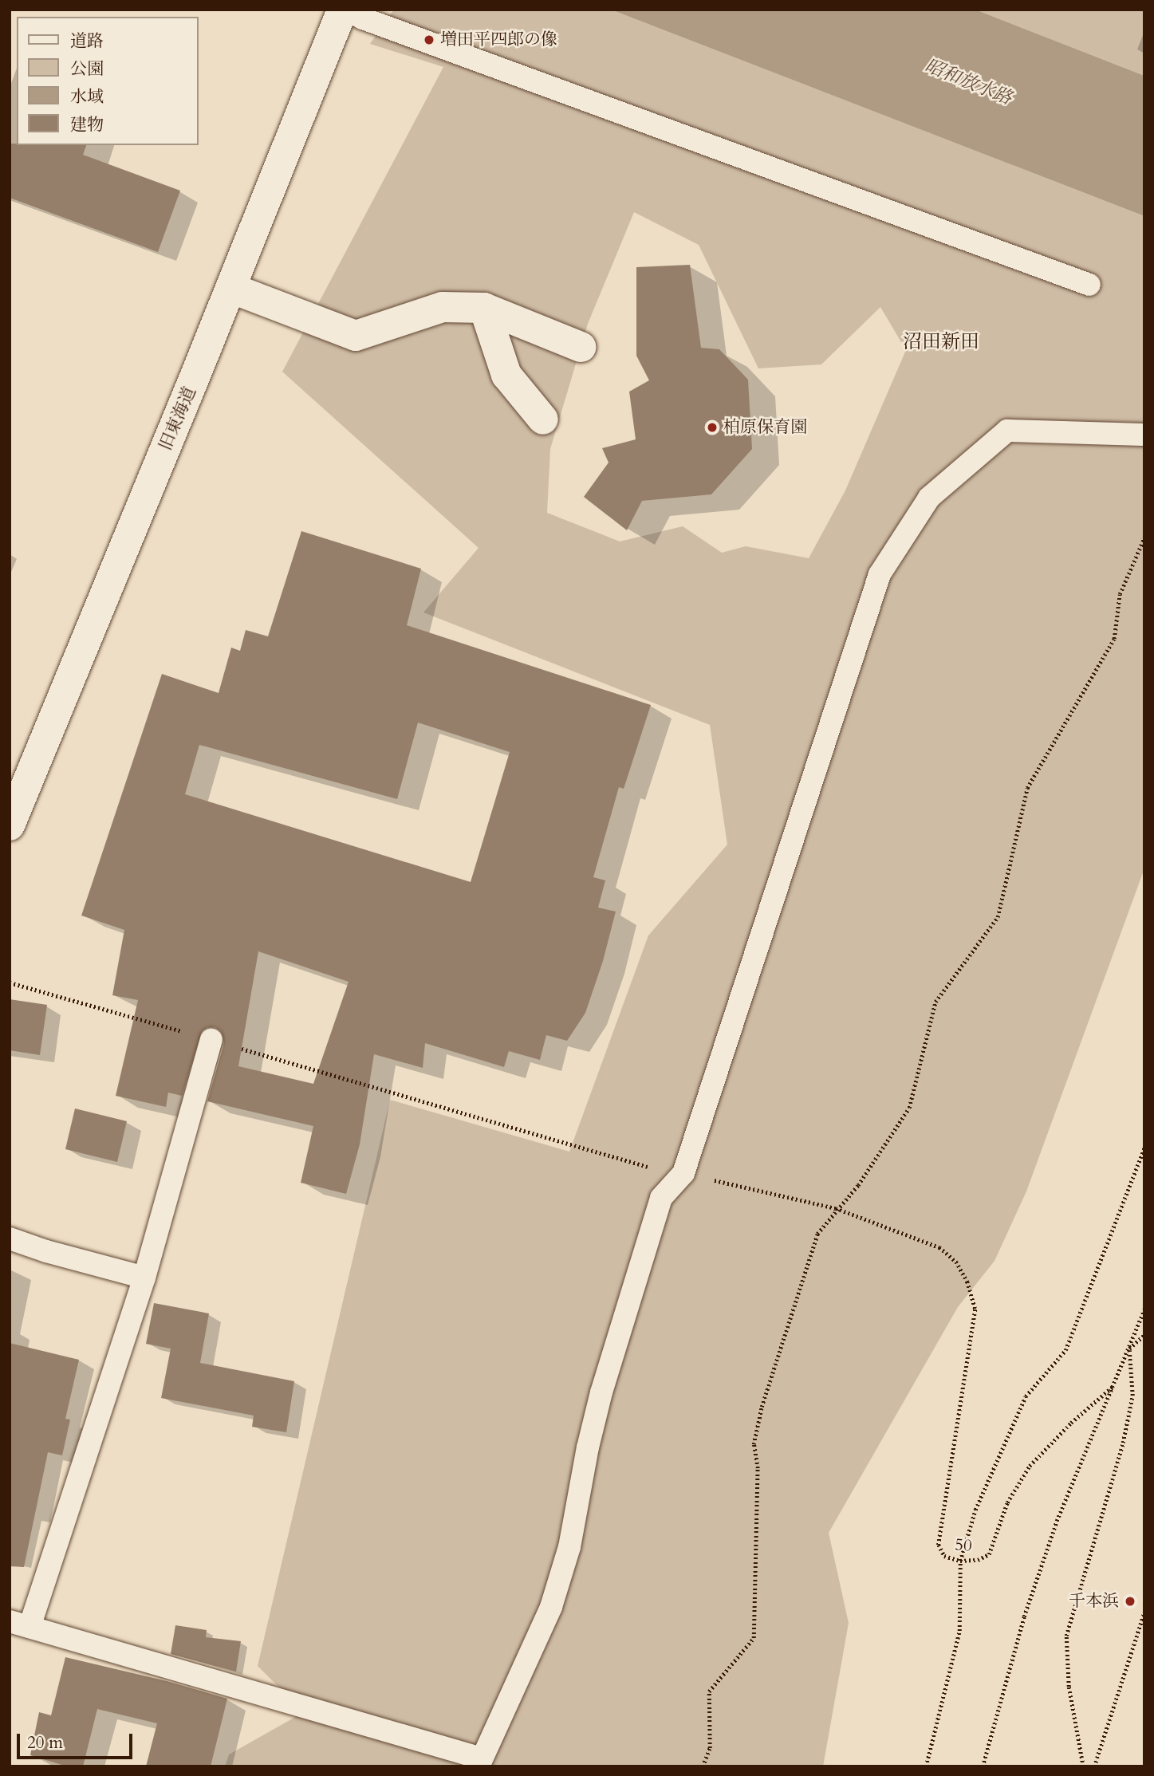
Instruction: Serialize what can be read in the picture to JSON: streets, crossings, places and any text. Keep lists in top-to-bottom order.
{
  "streets": {
    "main road": ["旧東海道"],
    "path": ["50"]
  },
  "districts": ["沼田新田"],
  "water": ["昭和放水路"],
  "places": ["増田平四郎の像", "柏原保育園", "千本浜"],
  "legend": [
    "道路",
    "公園",
    "水域",
    "建物"
  ],
  "scale_bar": "20 m"
}
